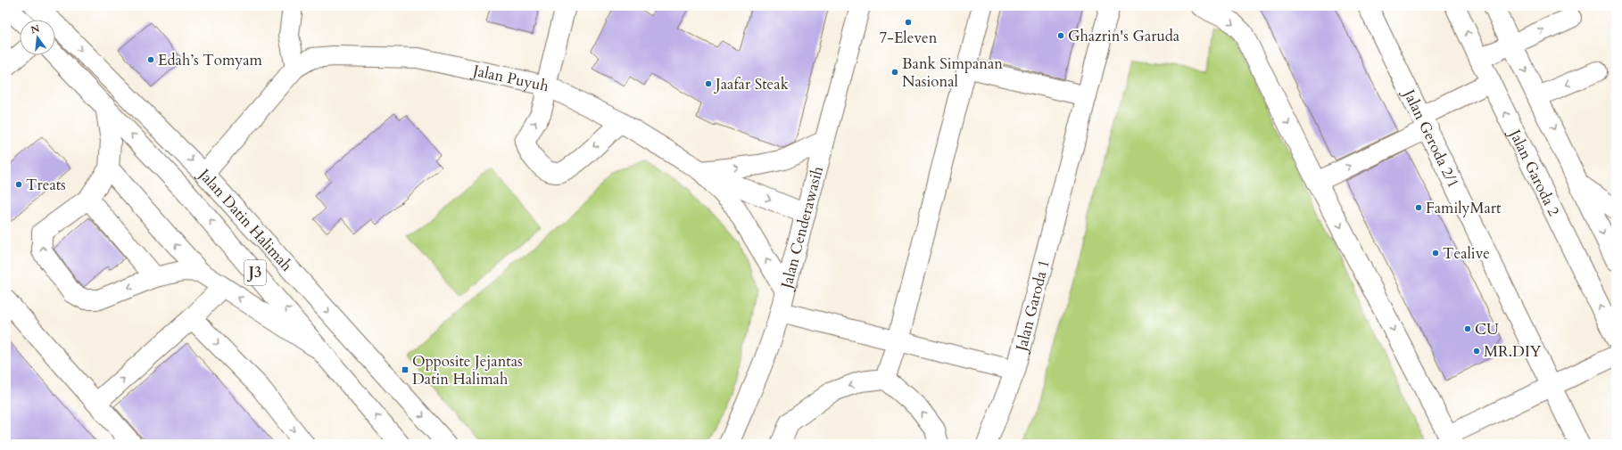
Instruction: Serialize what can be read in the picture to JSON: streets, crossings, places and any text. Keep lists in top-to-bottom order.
{
  "streets": {
    "street": [
      "Jalan Puyuh",
      "Jalan Geroda 2/1",
      "Jalan Garoda 2",
      "Jalan Datin Halimah",
      "Jalan Cenderawasih",
      "J3",
      "Jalan Garoda 1"
    ]
  },
  "crossings": [
    ["Jalan Puyuh", "Jalan Datin Halimah"],
    ["Jalan Puyuh", "Jalan Cenderawasih"],
    ["Jalan Cenderawasih", "Jalan Garoda 1"]
  ],
  "places": {
    "other": [
      "7-Eleven",
      "Ghazrin's Garuda",
      "Edah’s Tomyam",
      "Bank Simpanan Nasional",
      "Jaafar Steak",
      "Treats",
      "FamilyMart",
      "Tealive",
      "CU",
      "MR.DIY"
    ],
    "transit": ["Opposite Jejantas Datin Halimah"]
  },
  "north": "top"
}
